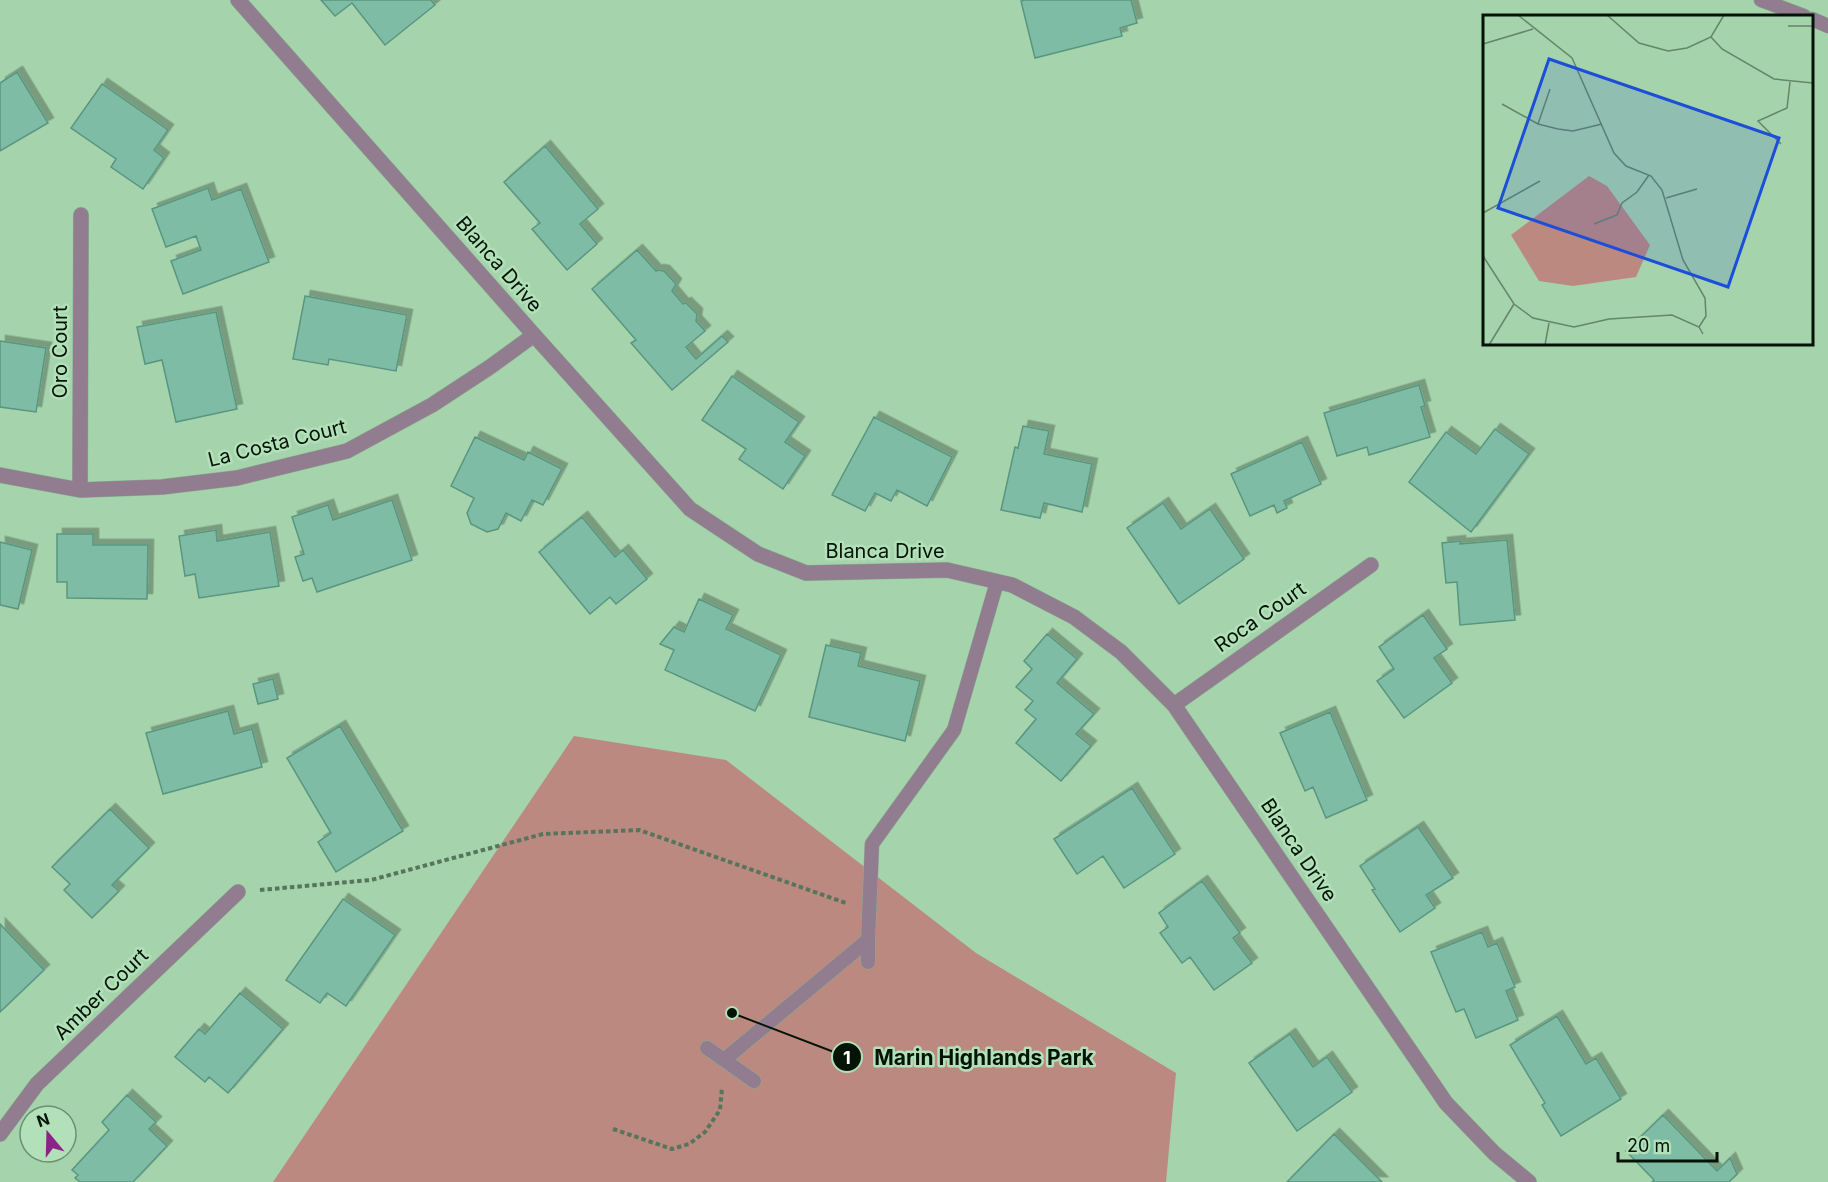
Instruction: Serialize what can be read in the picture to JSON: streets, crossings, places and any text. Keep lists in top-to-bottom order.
{
  "streets": {
    "street": [
      "Blanca Drive",
      "Oro Court",
      "La Costa Court",
      "Roca Court",
      "Amber Court"
    ]
  },
  "crossings": [
    ["Blanca Drive", "La Costa Court"],
    ["Blanca Drive", "Roca Court"],
    ["Oro Court", "La Costa Court"]
  ],
  "places": ["Marin Highlands Park"],
  "scale_bar": "20 m",
  "north": "top"
}
